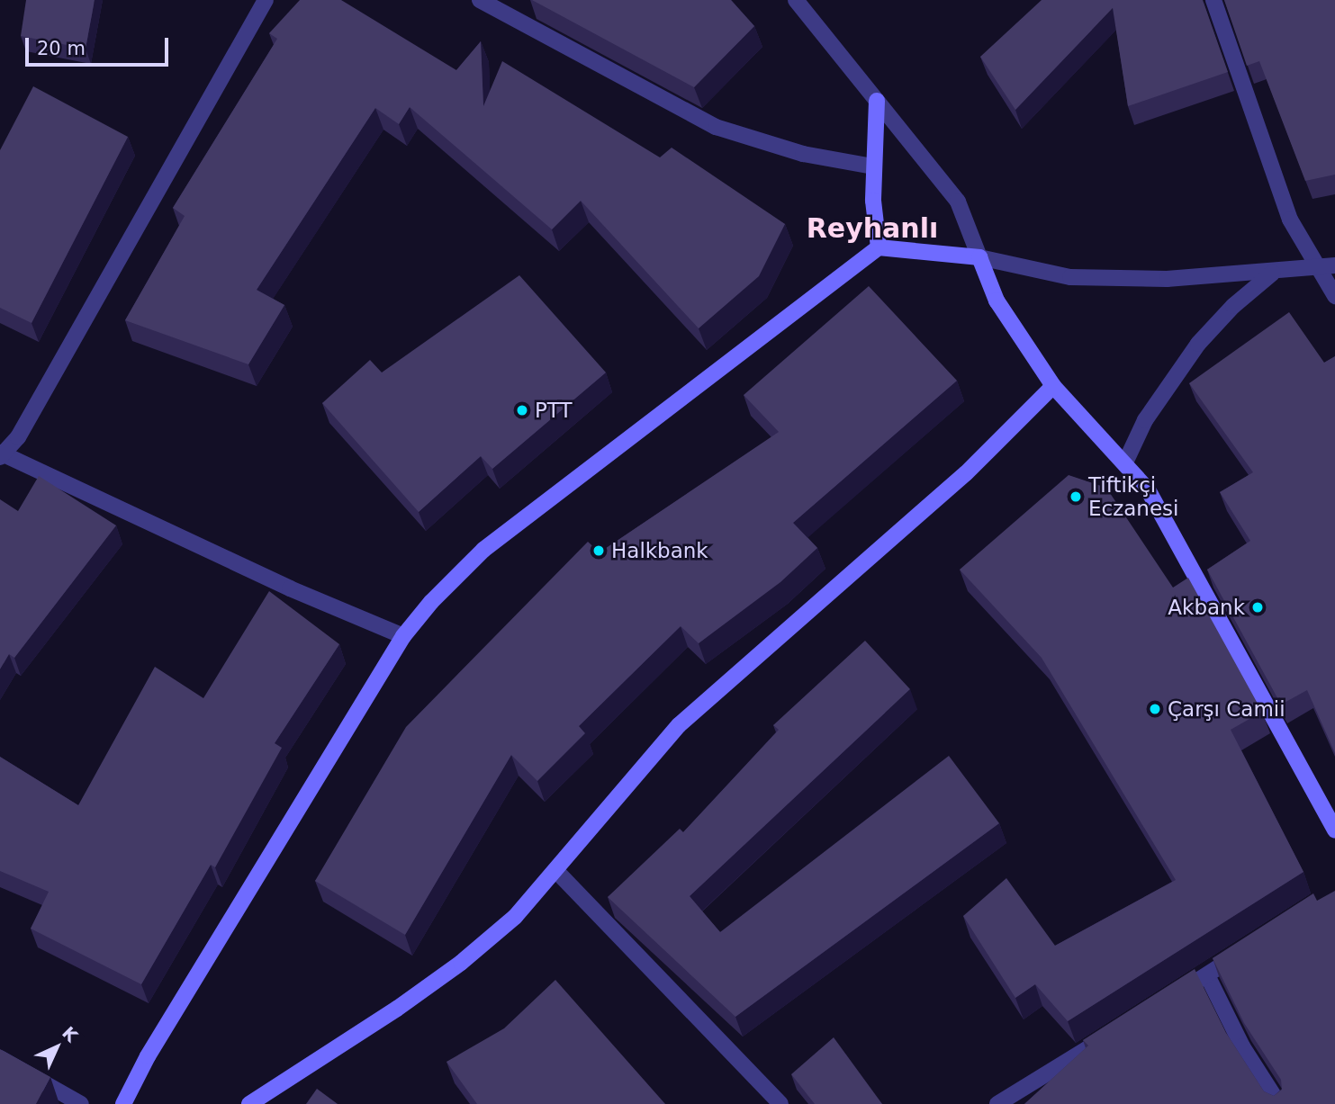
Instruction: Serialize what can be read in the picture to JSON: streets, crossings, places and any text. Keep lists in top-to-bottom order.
{
  "districts": ["Reyhanlı"],
  "places": [
    "PTT",
    "Tiftikçi Eczanesi",
    "Halkbank",
    "Akbank",
    "Çarşı Camii"
  ],
  "scale_bar": "20 m",
  "north": "top right"
}
